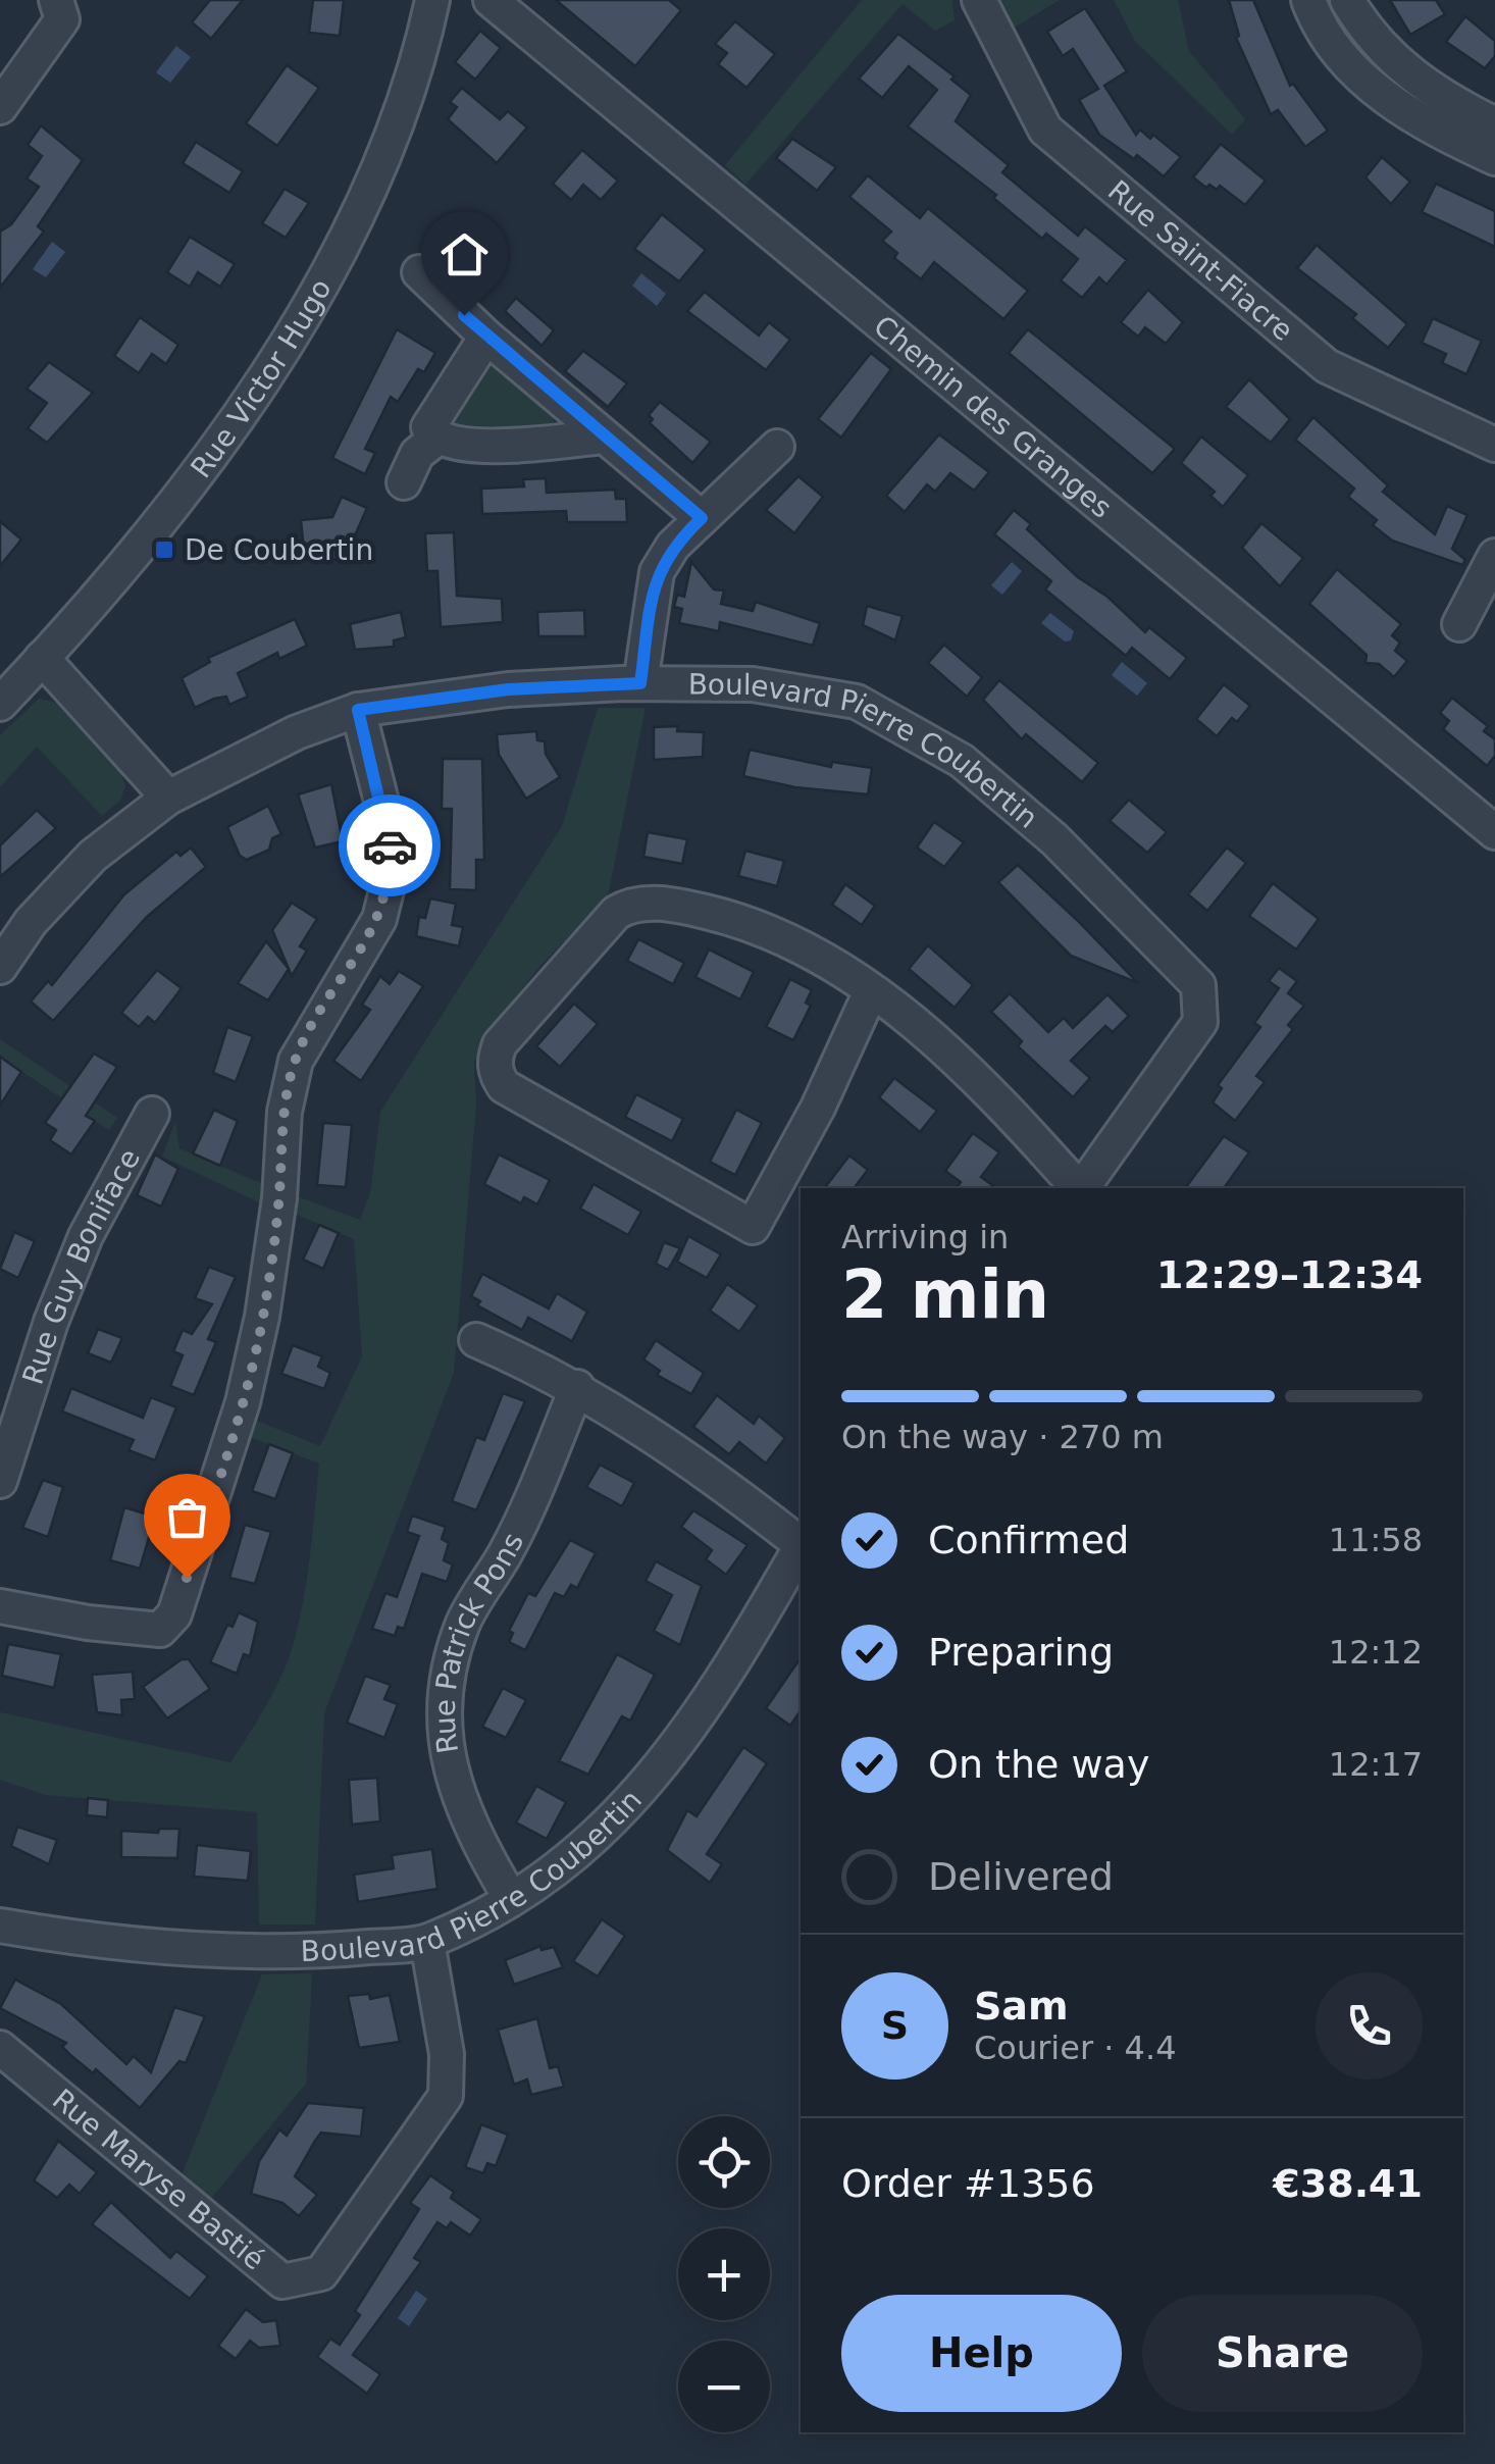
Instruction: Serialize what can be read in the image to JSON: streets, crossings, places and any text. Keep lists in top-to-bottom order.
{
  "streets": {
    "street": [
      "Rue Saint-Fiacre",
      "Rue Victor Hugo",
      "Chemin des Granges",
      "Boulevard Pierre Coubertin",
      "Rue Guy Boniface",
      "Rue Patrick Pons",
      "Rue Maryse Bastié"
    ]
  },
  "crossings": [
    ["Boulevard Pierre Coubertin", "Rue Patrick Pons"],
    ["Boulevard Pierre Coubertin", "Rue Maryse Bastié"]
  ],
  "places": {
    "transit": ["De Coubertin"]
  },
  "page": {
    "heading": ["2 min", "Arriving in", "12:29–12:34"],
    "panel": [
      "Sam",
      "Courier · 4.4",
      "Order #1356",
      "€38.41"
    ],
    "bar": "On the way · 270 m",
    "list": [
      ["Confirmed", "11:58"],
      ["Preparing", "12:12"],
      ["On the way", "12:17"],
      "Delivered"
    ],
    "round": "S",
    "map_buttons": ["+", "−"],
    "buttons": ["Help", "Share"]
  }
}
